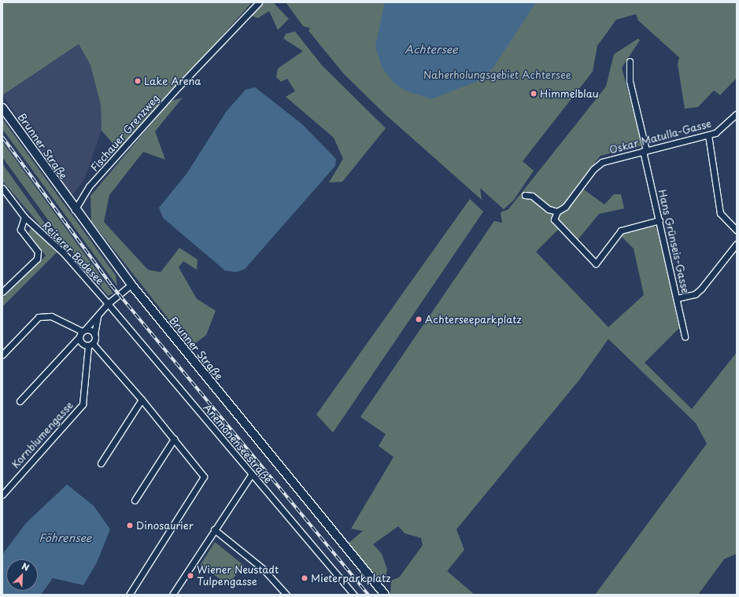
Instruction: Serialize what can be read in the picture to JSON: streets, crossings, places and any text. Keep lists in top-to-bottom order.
{
  "streets": {
    "main road": ["Brunner Straße"],
    "street": [
      "Fischauer Grenzweg",
      "Oskar Matulla-Gasse",
      "Hans Grünseis-Gasse",
      "Reiterer Badesee",
      "Kornblumengasse",
      "Anemonenseestraße"
    ]
  },
  "crossings": [
    ["Fischauer Grenzweg", "Brunner Straße"],
    ["Oskar Matulla-Gasse", "Hans Grünseis-Gasse"],
    ["Reiterer Badesee", "Anemonenseestraße"]
  ],
  "water": ["Achtersee", "Föhrensee"],
  "parks": ["Naherholungsgebiet Achtersee"],
  "places": [
    "Lake Arena",
    "Himmelblau",
    "Achterseeparkplatz",
    "Dinosaurier",
    "Wiener Neustadt Tulpengasse",
    "Mieterparkplatz"
  ],
  "north": "top right"
}
